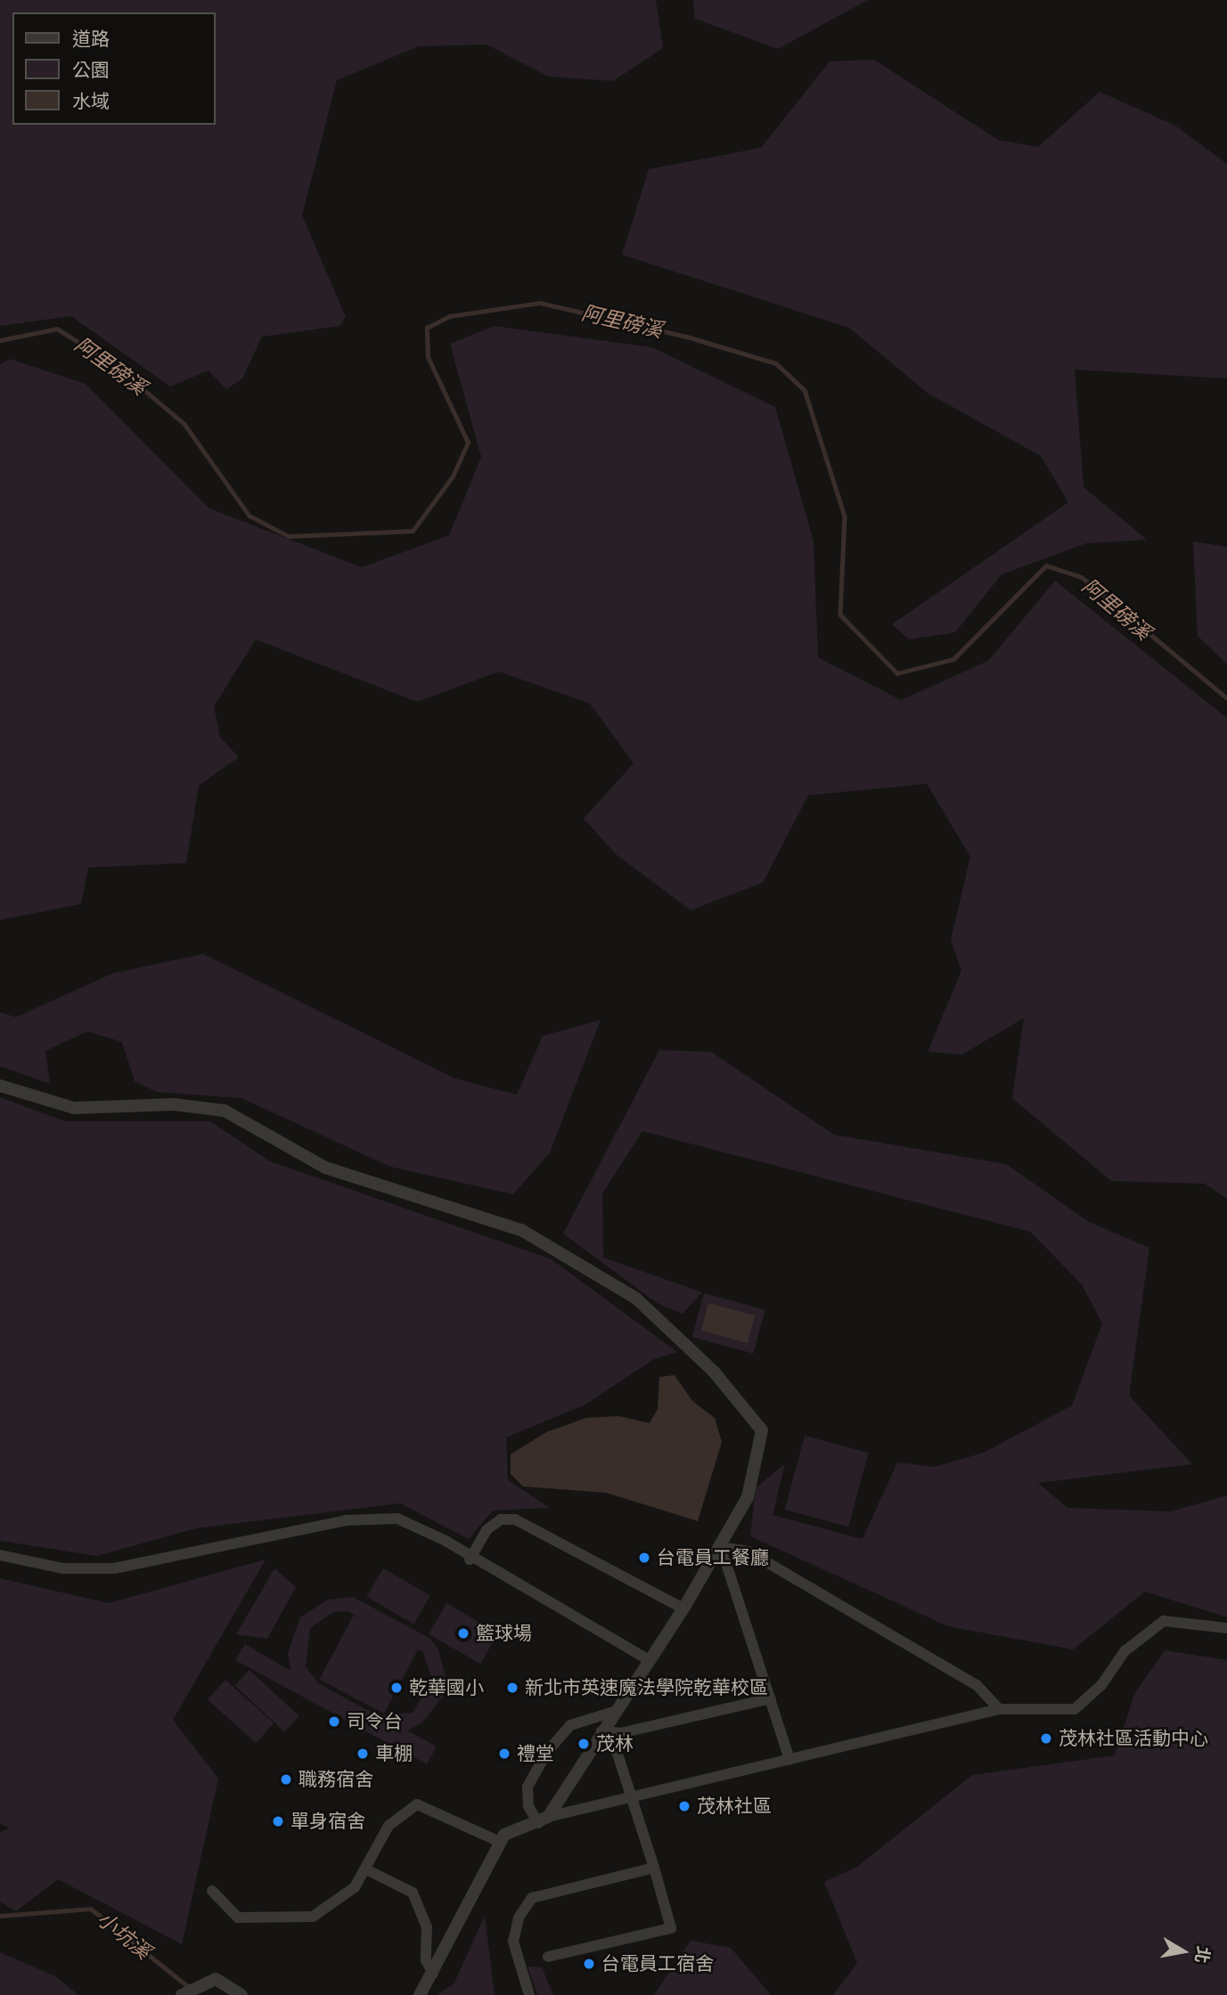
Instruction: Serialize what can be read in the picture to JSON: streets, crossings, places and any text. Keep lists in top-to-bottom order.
{
  "water": ["阿里磅溪", "小坑溪"],
  "places": [
    "台電員工餐廳",
    "籃球場",
    "乾華國小",
    "新北市英速魔法學院乾華校區",
    "司令台",
    "茂林社區活動中心",
    "茂林",
    "車棚",
    "禮堂",
    "職務宿舍",
    "茂林社區",
    "單身宿舍",
    "台電員工宿舍"
  ],
  "legend": ["道路", "公園", "水域"],
  "north": "right"
}
